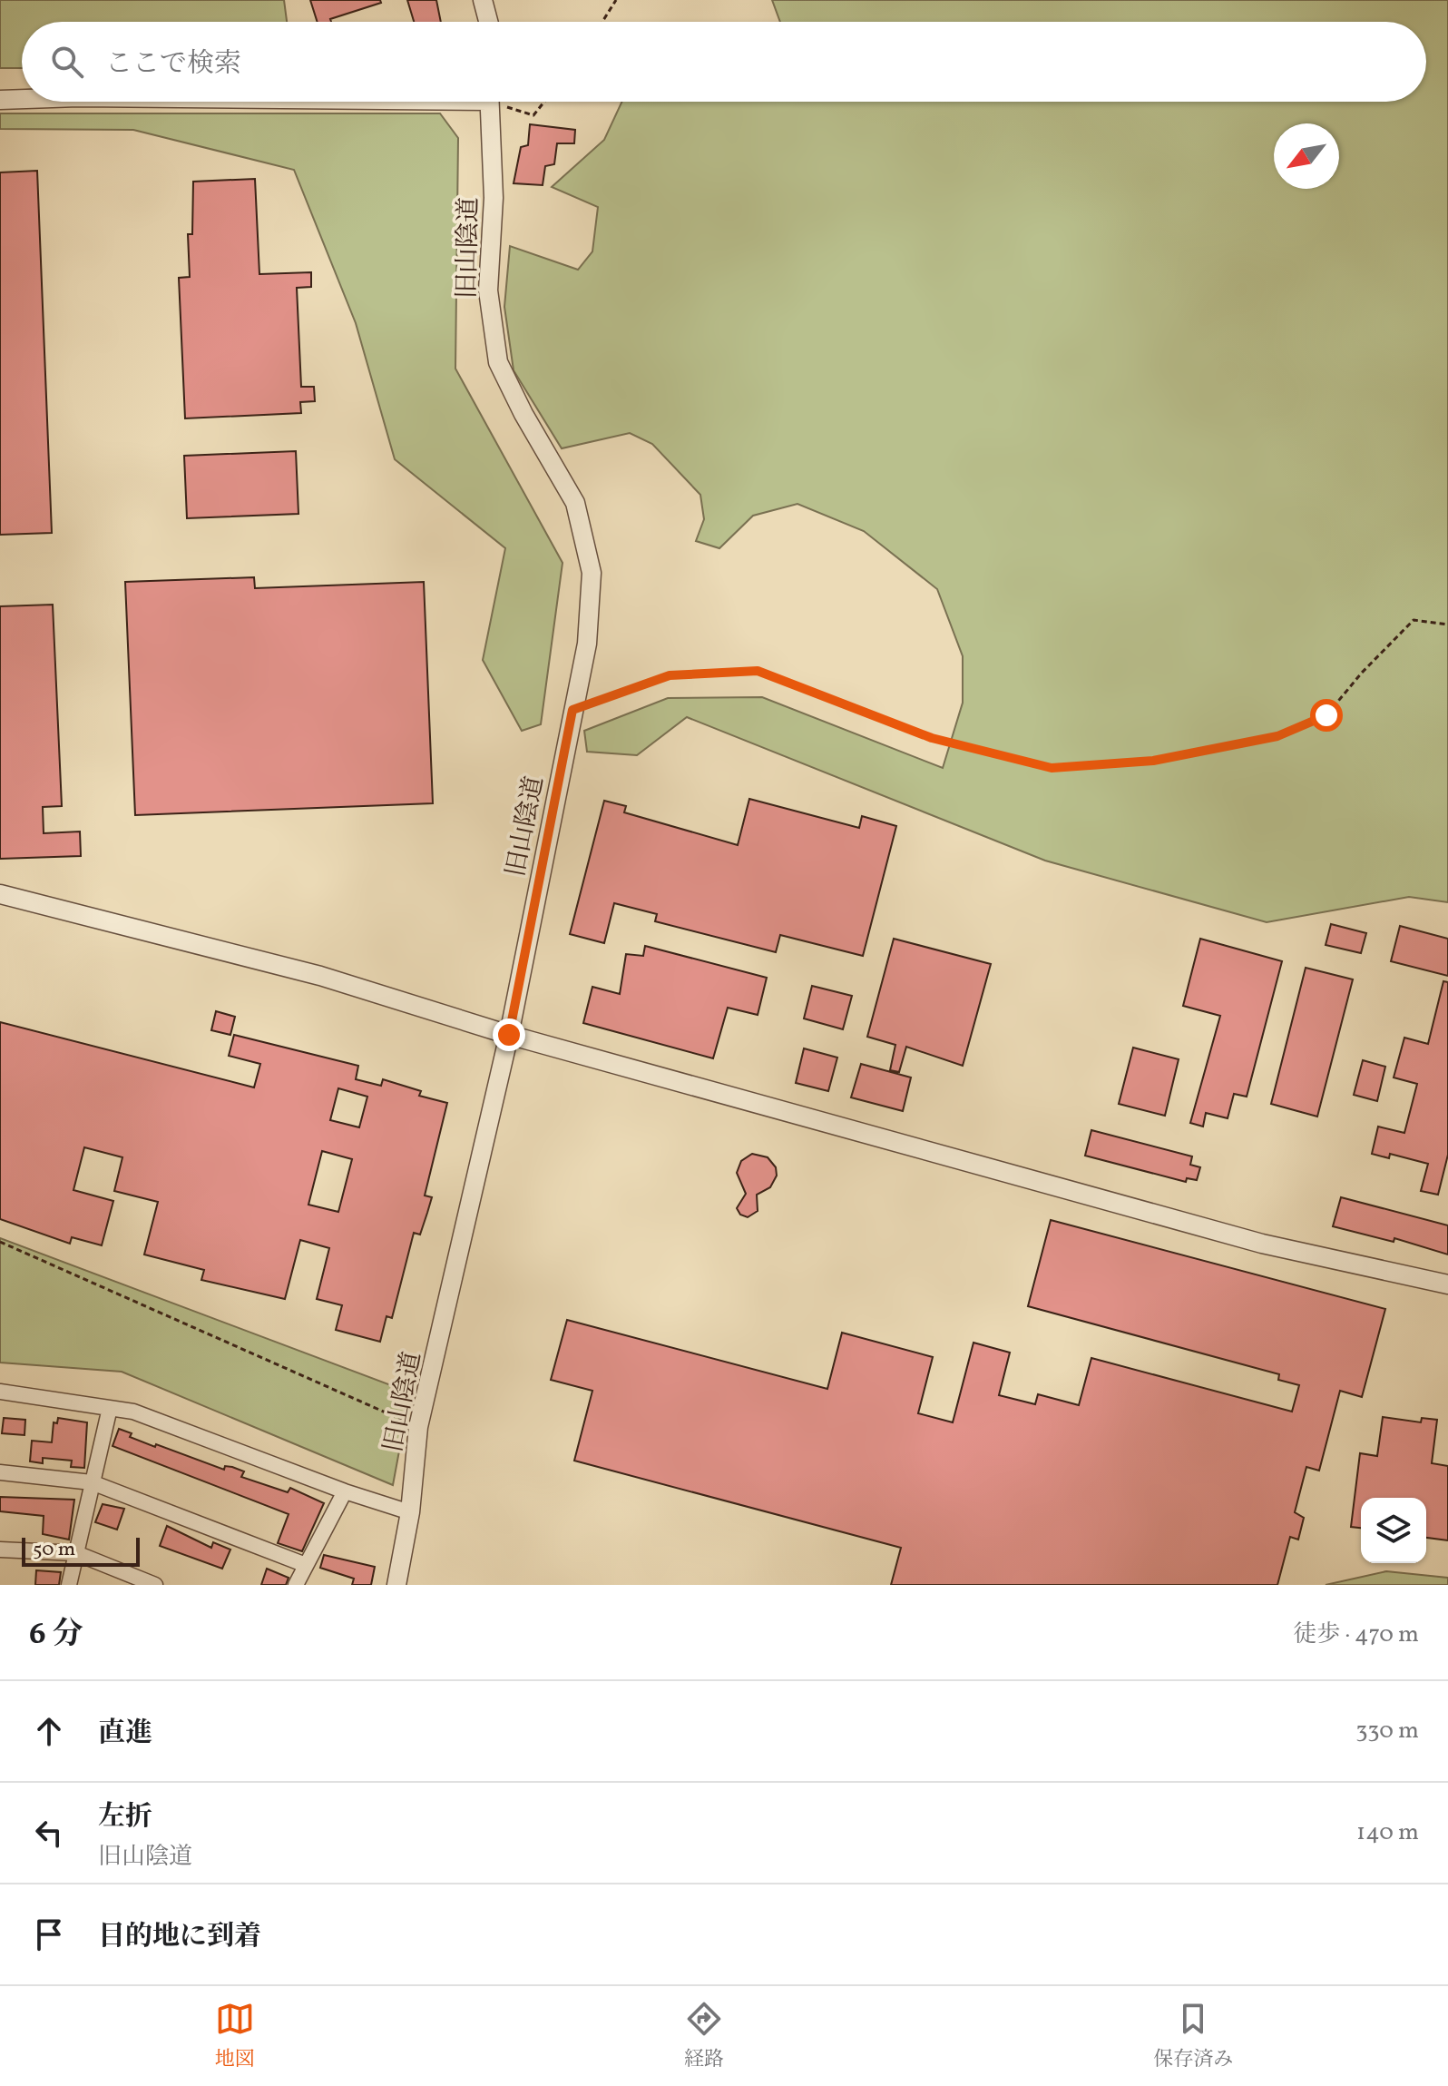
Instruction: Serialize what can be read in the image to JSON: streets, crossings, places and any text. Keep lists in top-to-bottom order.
{
  "streets": {
    "street": ["旧山陰道"]
  },
  "scale_bar": "50 m",
  "north": "bottom left",
  "page": {
    "search": "ここで検索",
    "scale": "50 m",
    "heading": ["6 分", "徒歩 · 470 m"],
    "list": [
      ["直進", "330 m"],
      ["左折", "旧山陰道", "140 m"],
      "目的地に到着"
    ],
    "nav": ["地図", "経路", "保存済み"]
  }
}
